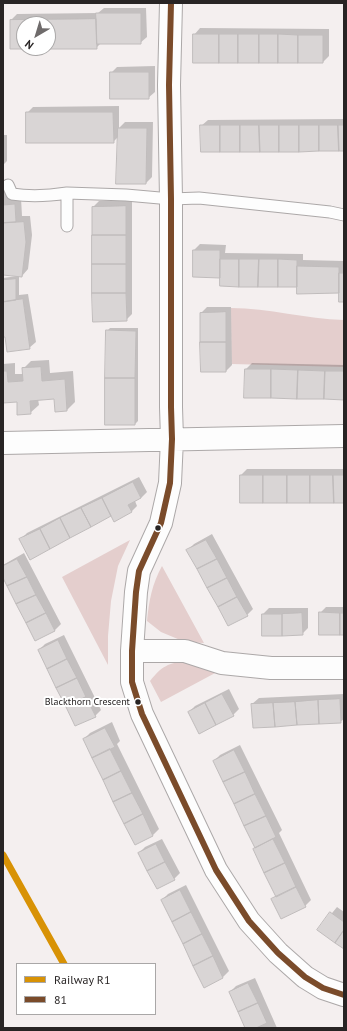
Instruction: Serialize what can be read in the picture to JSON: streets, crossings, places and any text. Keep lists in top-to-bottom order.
{
  "places": ["Blackthorn Crescent"],
  "lines": ["transit line 81", "rail line R1"],
  "legend": ["Railway R1", "81"],
  "north": "bottom left"
}
